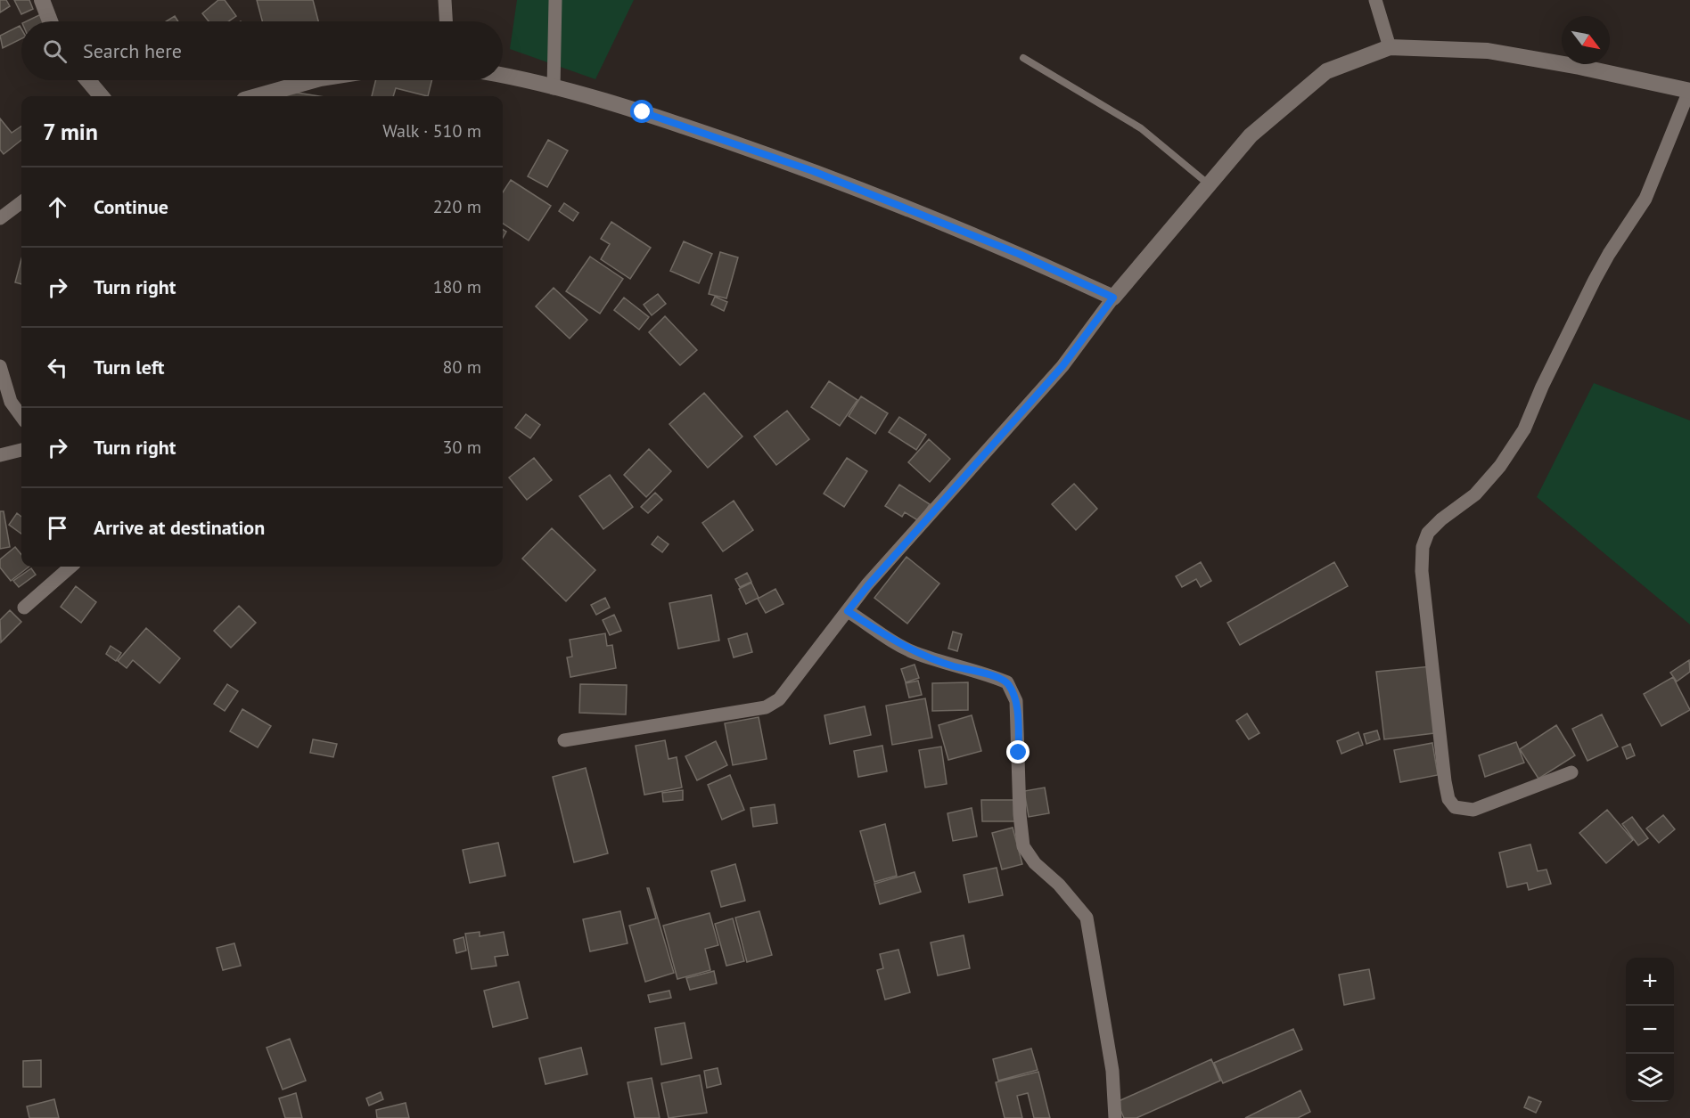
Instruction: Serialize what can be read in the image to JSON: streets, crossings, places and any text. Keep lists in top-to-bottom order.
{
  "north": "bottom right",
  "page": {
    "search": "Search here",
    "heading": ["7 min", "Walk · 510 m"],
    "list": [
      ["Continue", "220 m"],
      ["Turn right", "180 m"],
      ["Turn left", "80 m"],
      ["Turn right", "30 m"],
      "Arrive at destination"
    ],
    "map_buttons": ["+", "−"]
  }
}
